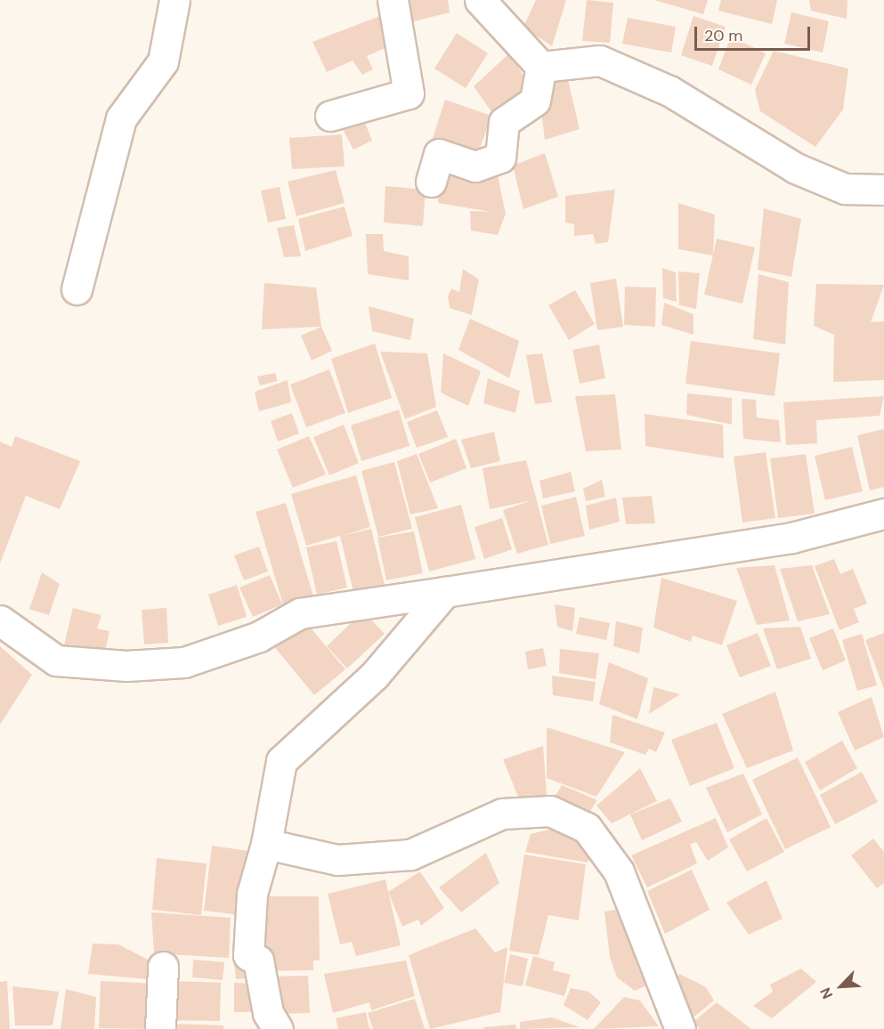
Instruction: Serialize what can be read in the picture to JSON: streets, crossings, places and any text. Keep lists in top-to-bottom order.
{
  "scale_bar": "20 m",
  "north": "bottom left"
}
